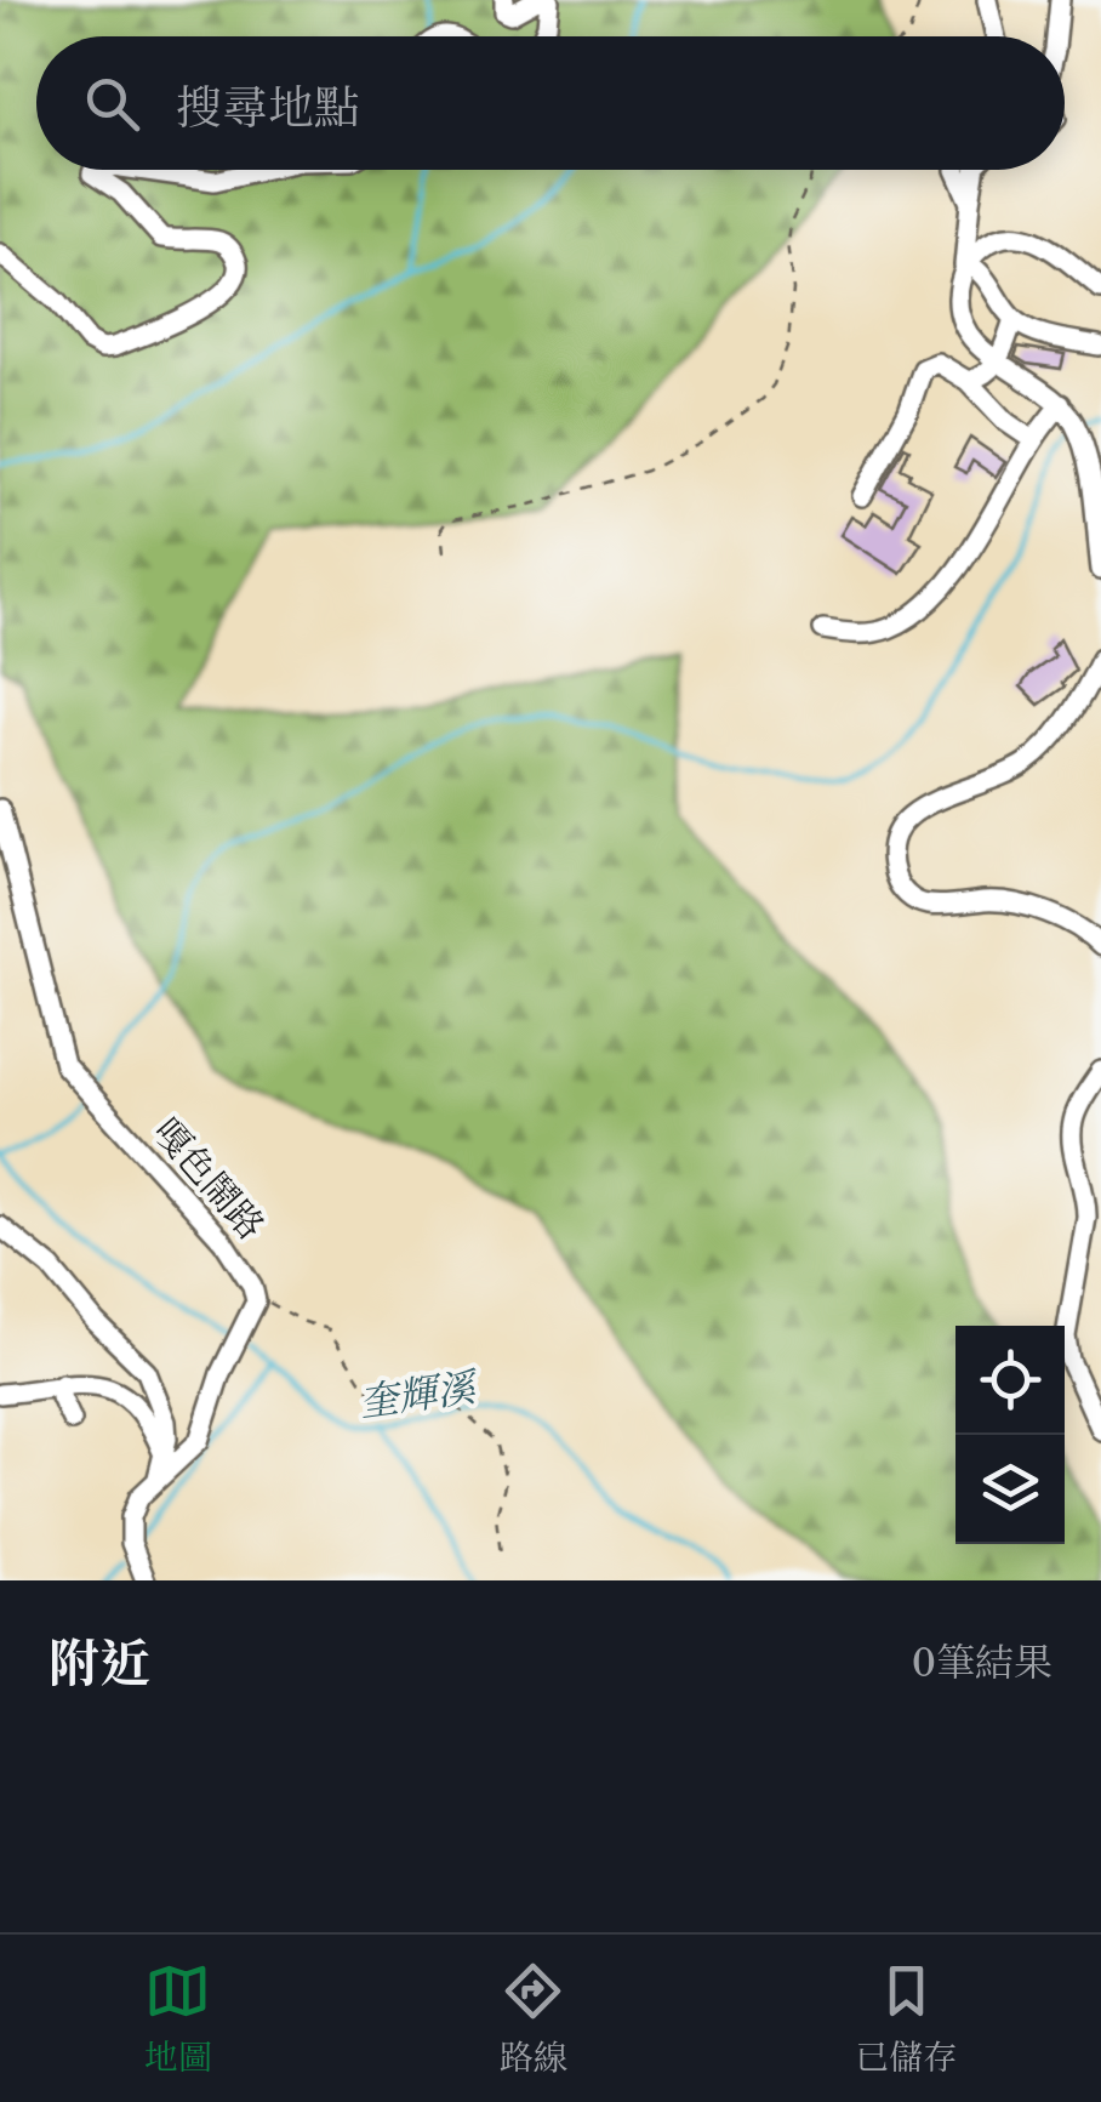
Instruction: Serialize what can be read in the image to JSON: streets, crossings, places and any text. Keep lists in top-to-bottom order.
{
  "streets": {
    "street": ["嘎色鬧路"]
  },
  "water": ["奎輝溪"],
  "page": {
    "search": "搜尋地點",
    "heading": ["附近", "0筆結果"],
    "nav": ["地圖", "路線", "已儲存"]
  }
}
